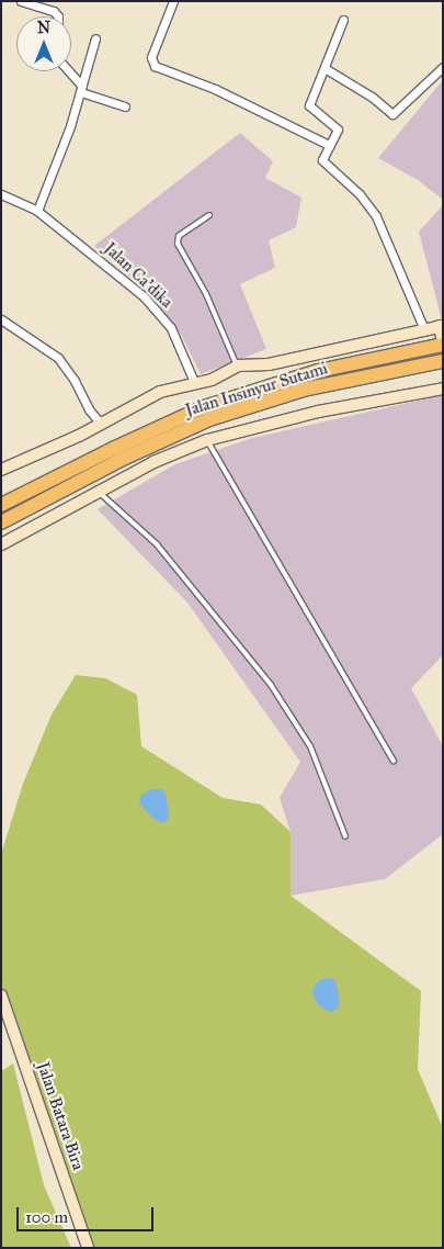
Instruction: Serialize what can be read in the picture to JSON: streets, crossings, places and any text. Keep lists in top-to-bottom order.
{
  "streets": {
    "highway": ["Jalan Insinyur Sutami"],
    "street": ["Jalan Ca'dika", "Jalan Batara Bira"]
  },
  "scale_bar": "100 m",
  "north": "top"
}
